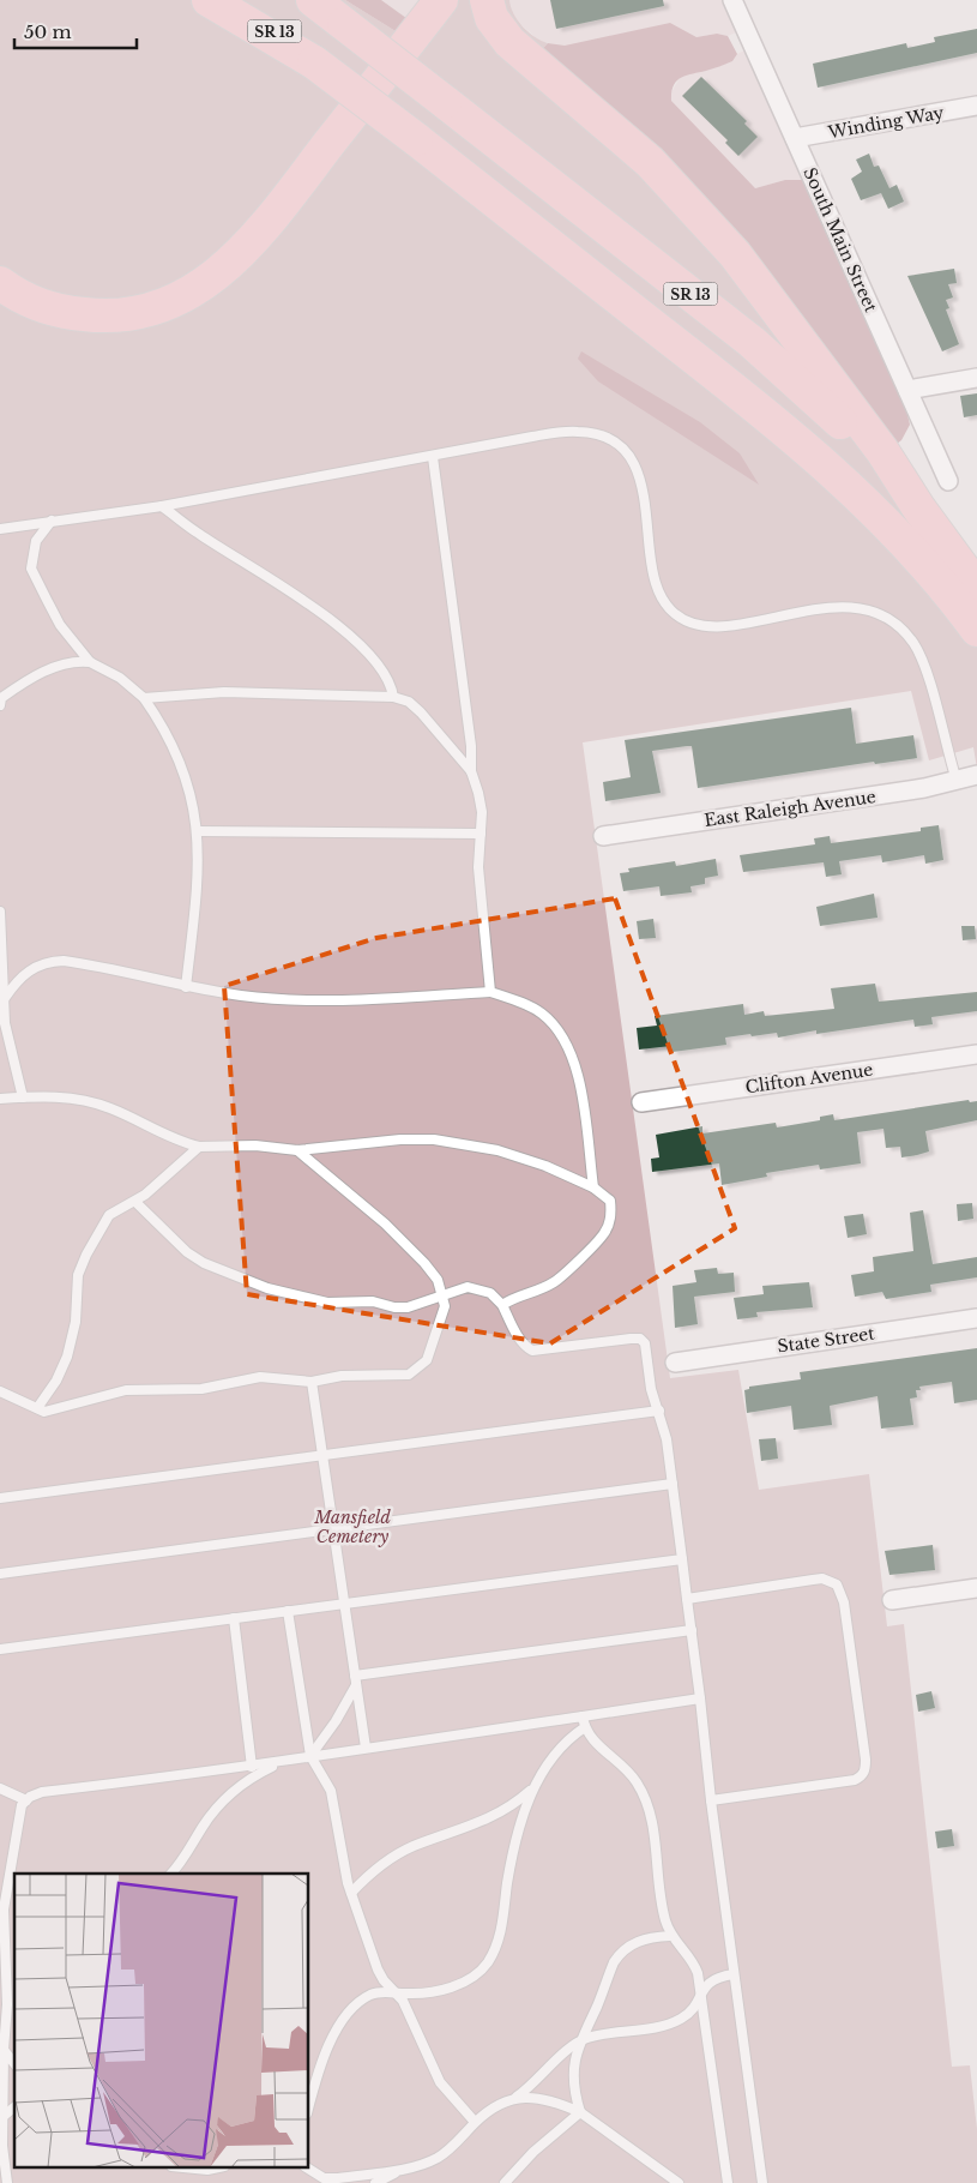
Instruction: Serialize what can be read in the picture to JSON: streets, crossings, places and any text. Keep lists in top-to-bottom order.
{
  "streets": {
    "highway": ["SR 13"],
    "street": [
      "Winding Way",
      "South Main Street",
      "East Raleigh Avenue",
      "Clifton Avenue",
      "State Street"
    ]
  },
  "crossings": [
    ["Winding Way", "South Main Street"]
  ],
  "parks": ["Mansfield Cemetery"],
  "scale_bar": "50 m"
}
